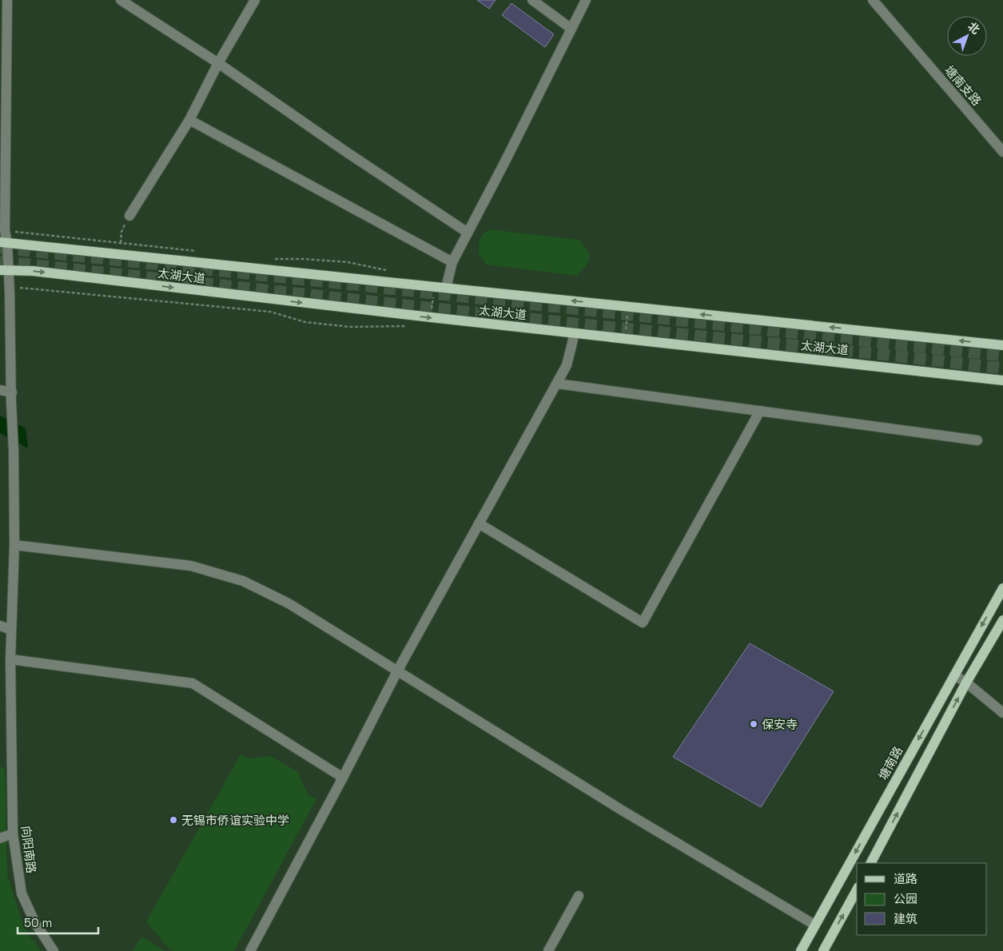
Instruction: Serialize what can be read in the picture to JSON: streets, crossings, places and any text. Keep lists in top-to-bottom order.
{
  "streets": {
    "main road": ["太湖大道", "塘南路"],
    "street": ["塘南支路", "向阳南路"]
  },
  "crossings": [
    ["太湖大道", "向阳南路"]
  ],
  "places": ["保安寺", "无锡市侨谊实验中学"],
  "legend": ["道路", "公园", "建筑"],
  "scale_bar": "50 m",
  "north": "top right"
}
